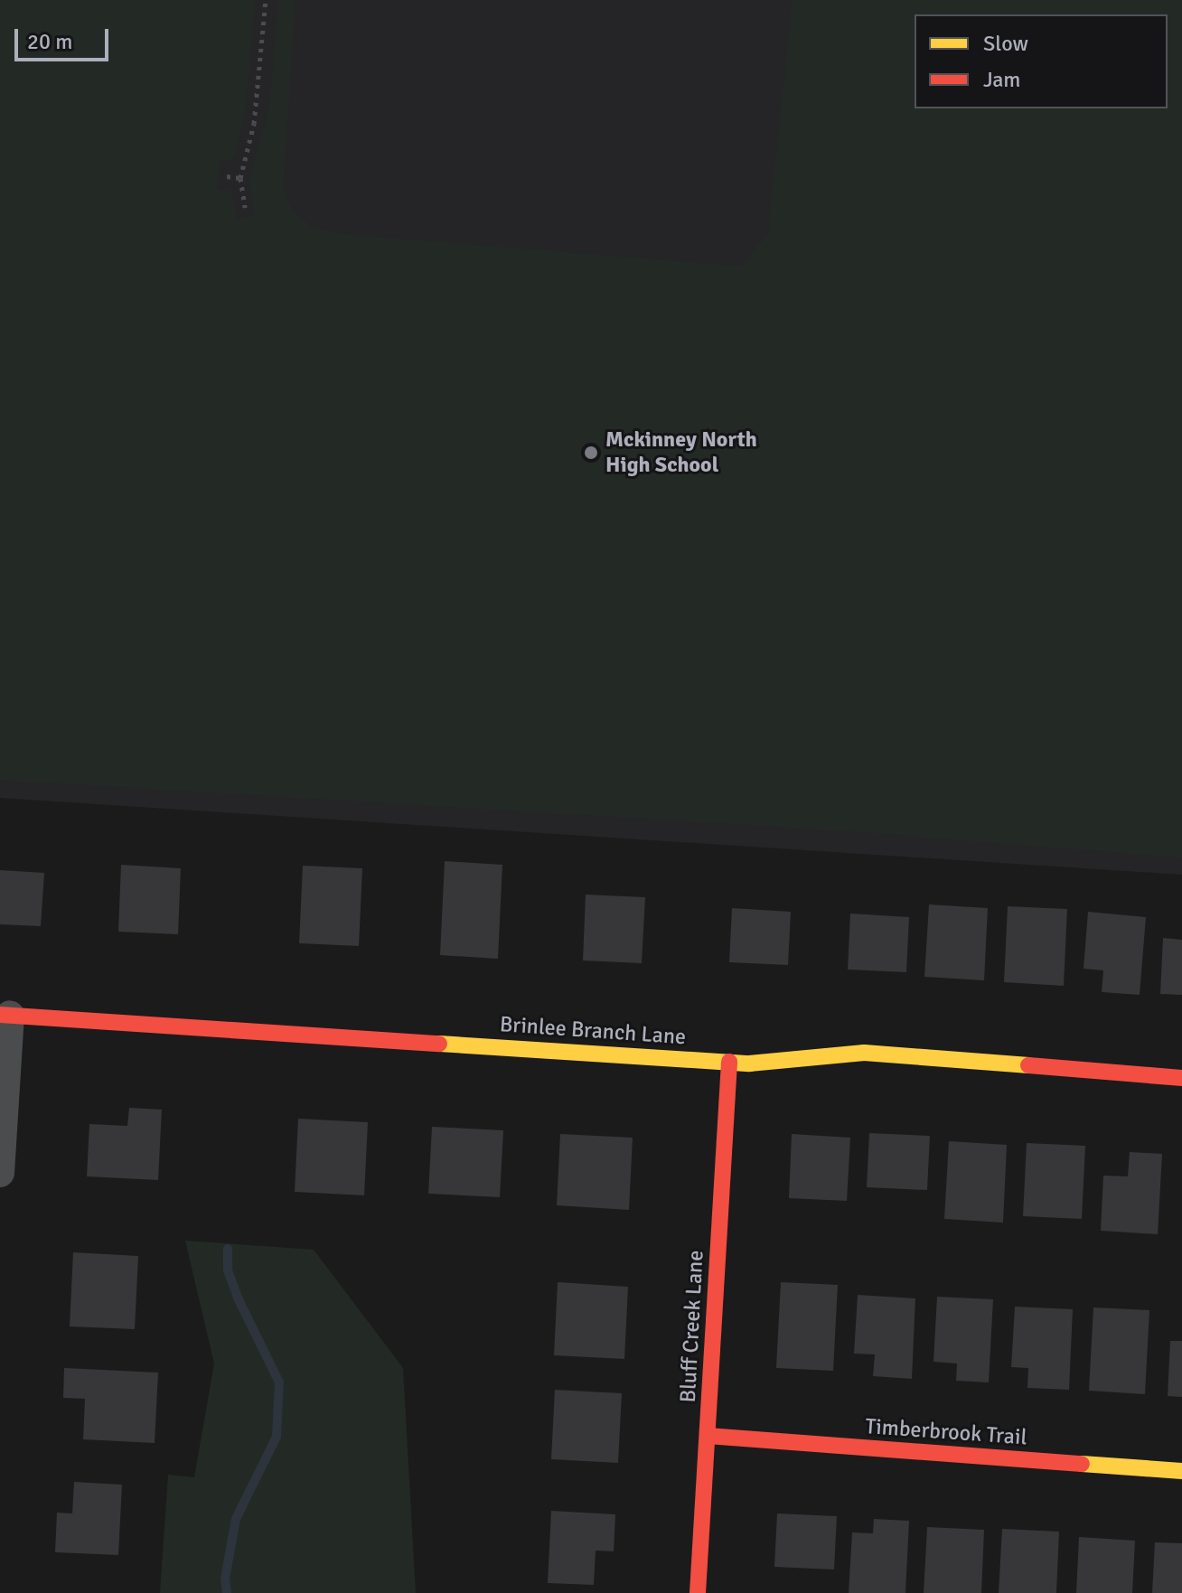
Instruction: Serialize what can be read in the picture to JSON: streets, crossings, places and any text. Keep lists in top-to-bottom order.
{
  "streets": {
    "street": ["Brinlee Branch Lane", "Bluff Creek Lane", "Timberbrook Trail"]
  },
  "crossings": [
    ["Brinlee Branch Lane", "Bluff Creek Lane"],
    ["Bluff Creek Lane", "Timberbrook Trail"]
  ],
  "places": ["Mckinney North High School"],
  "legend": ["Slow", "Jam"],
  "scale_bar": "20 m"
}
